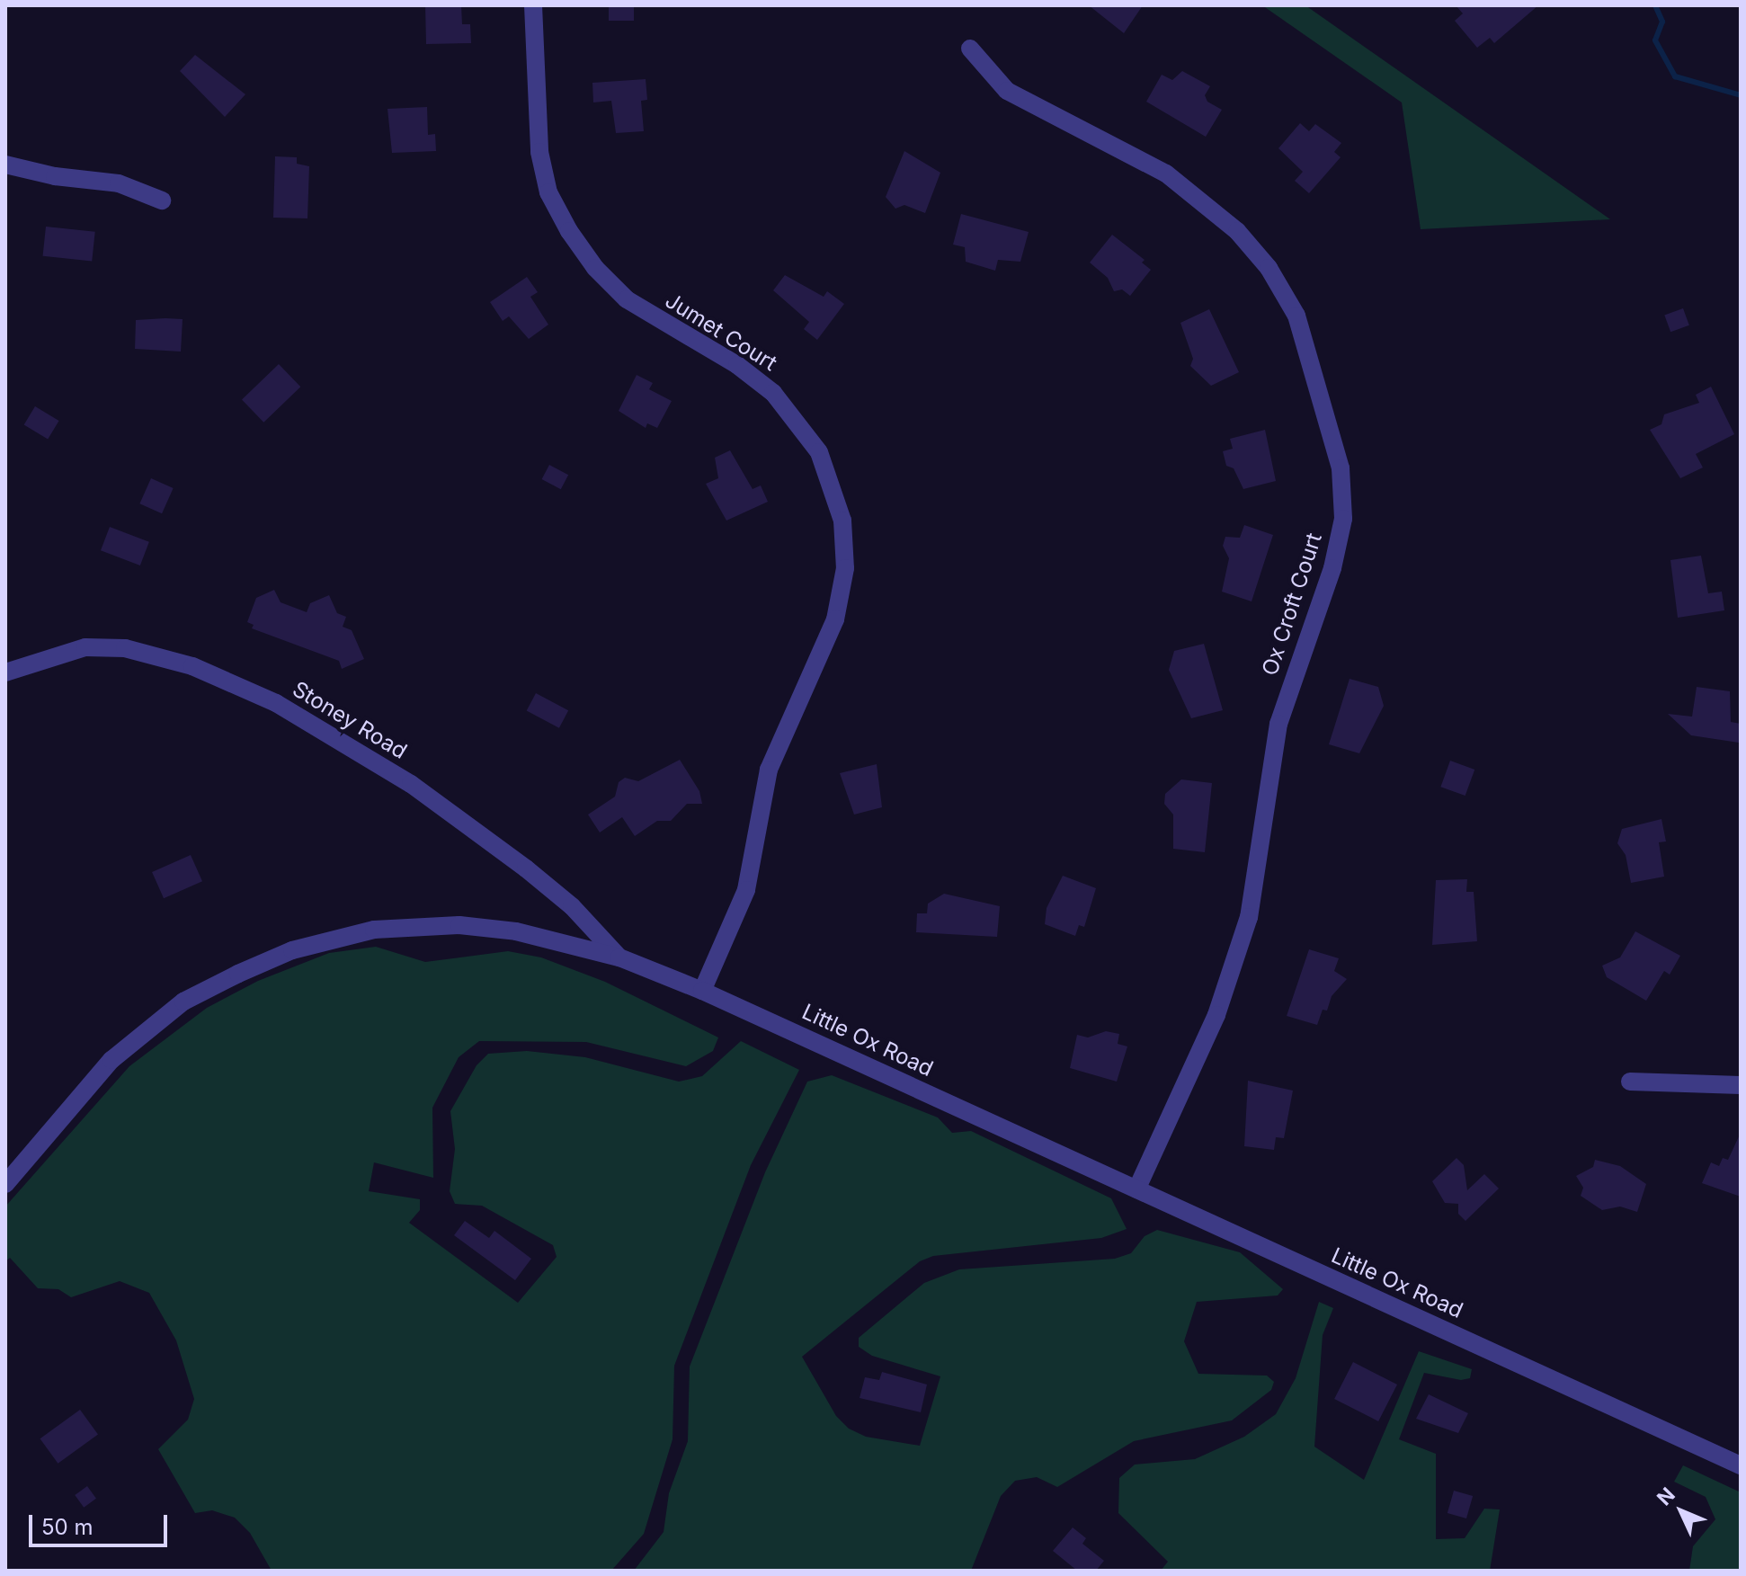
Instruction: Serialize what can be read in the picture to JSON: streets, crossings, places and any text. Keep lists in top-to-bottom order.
{
  "streets": {
    "street": [
      "Jumet Court",
      "Ox Croft Court",
      "Stoney Road",
      "Little Ox Road"
    ]
  },
  "crossings": [
    ["Jumet Court", "Little Ox Road"],
    ["Ox Croft Court", "Little Ox Road"],
    ["Stoney Road", "Little Ox Road"]
  ],
  "scale_bar": "50 m",
  "north": "top left"
}
